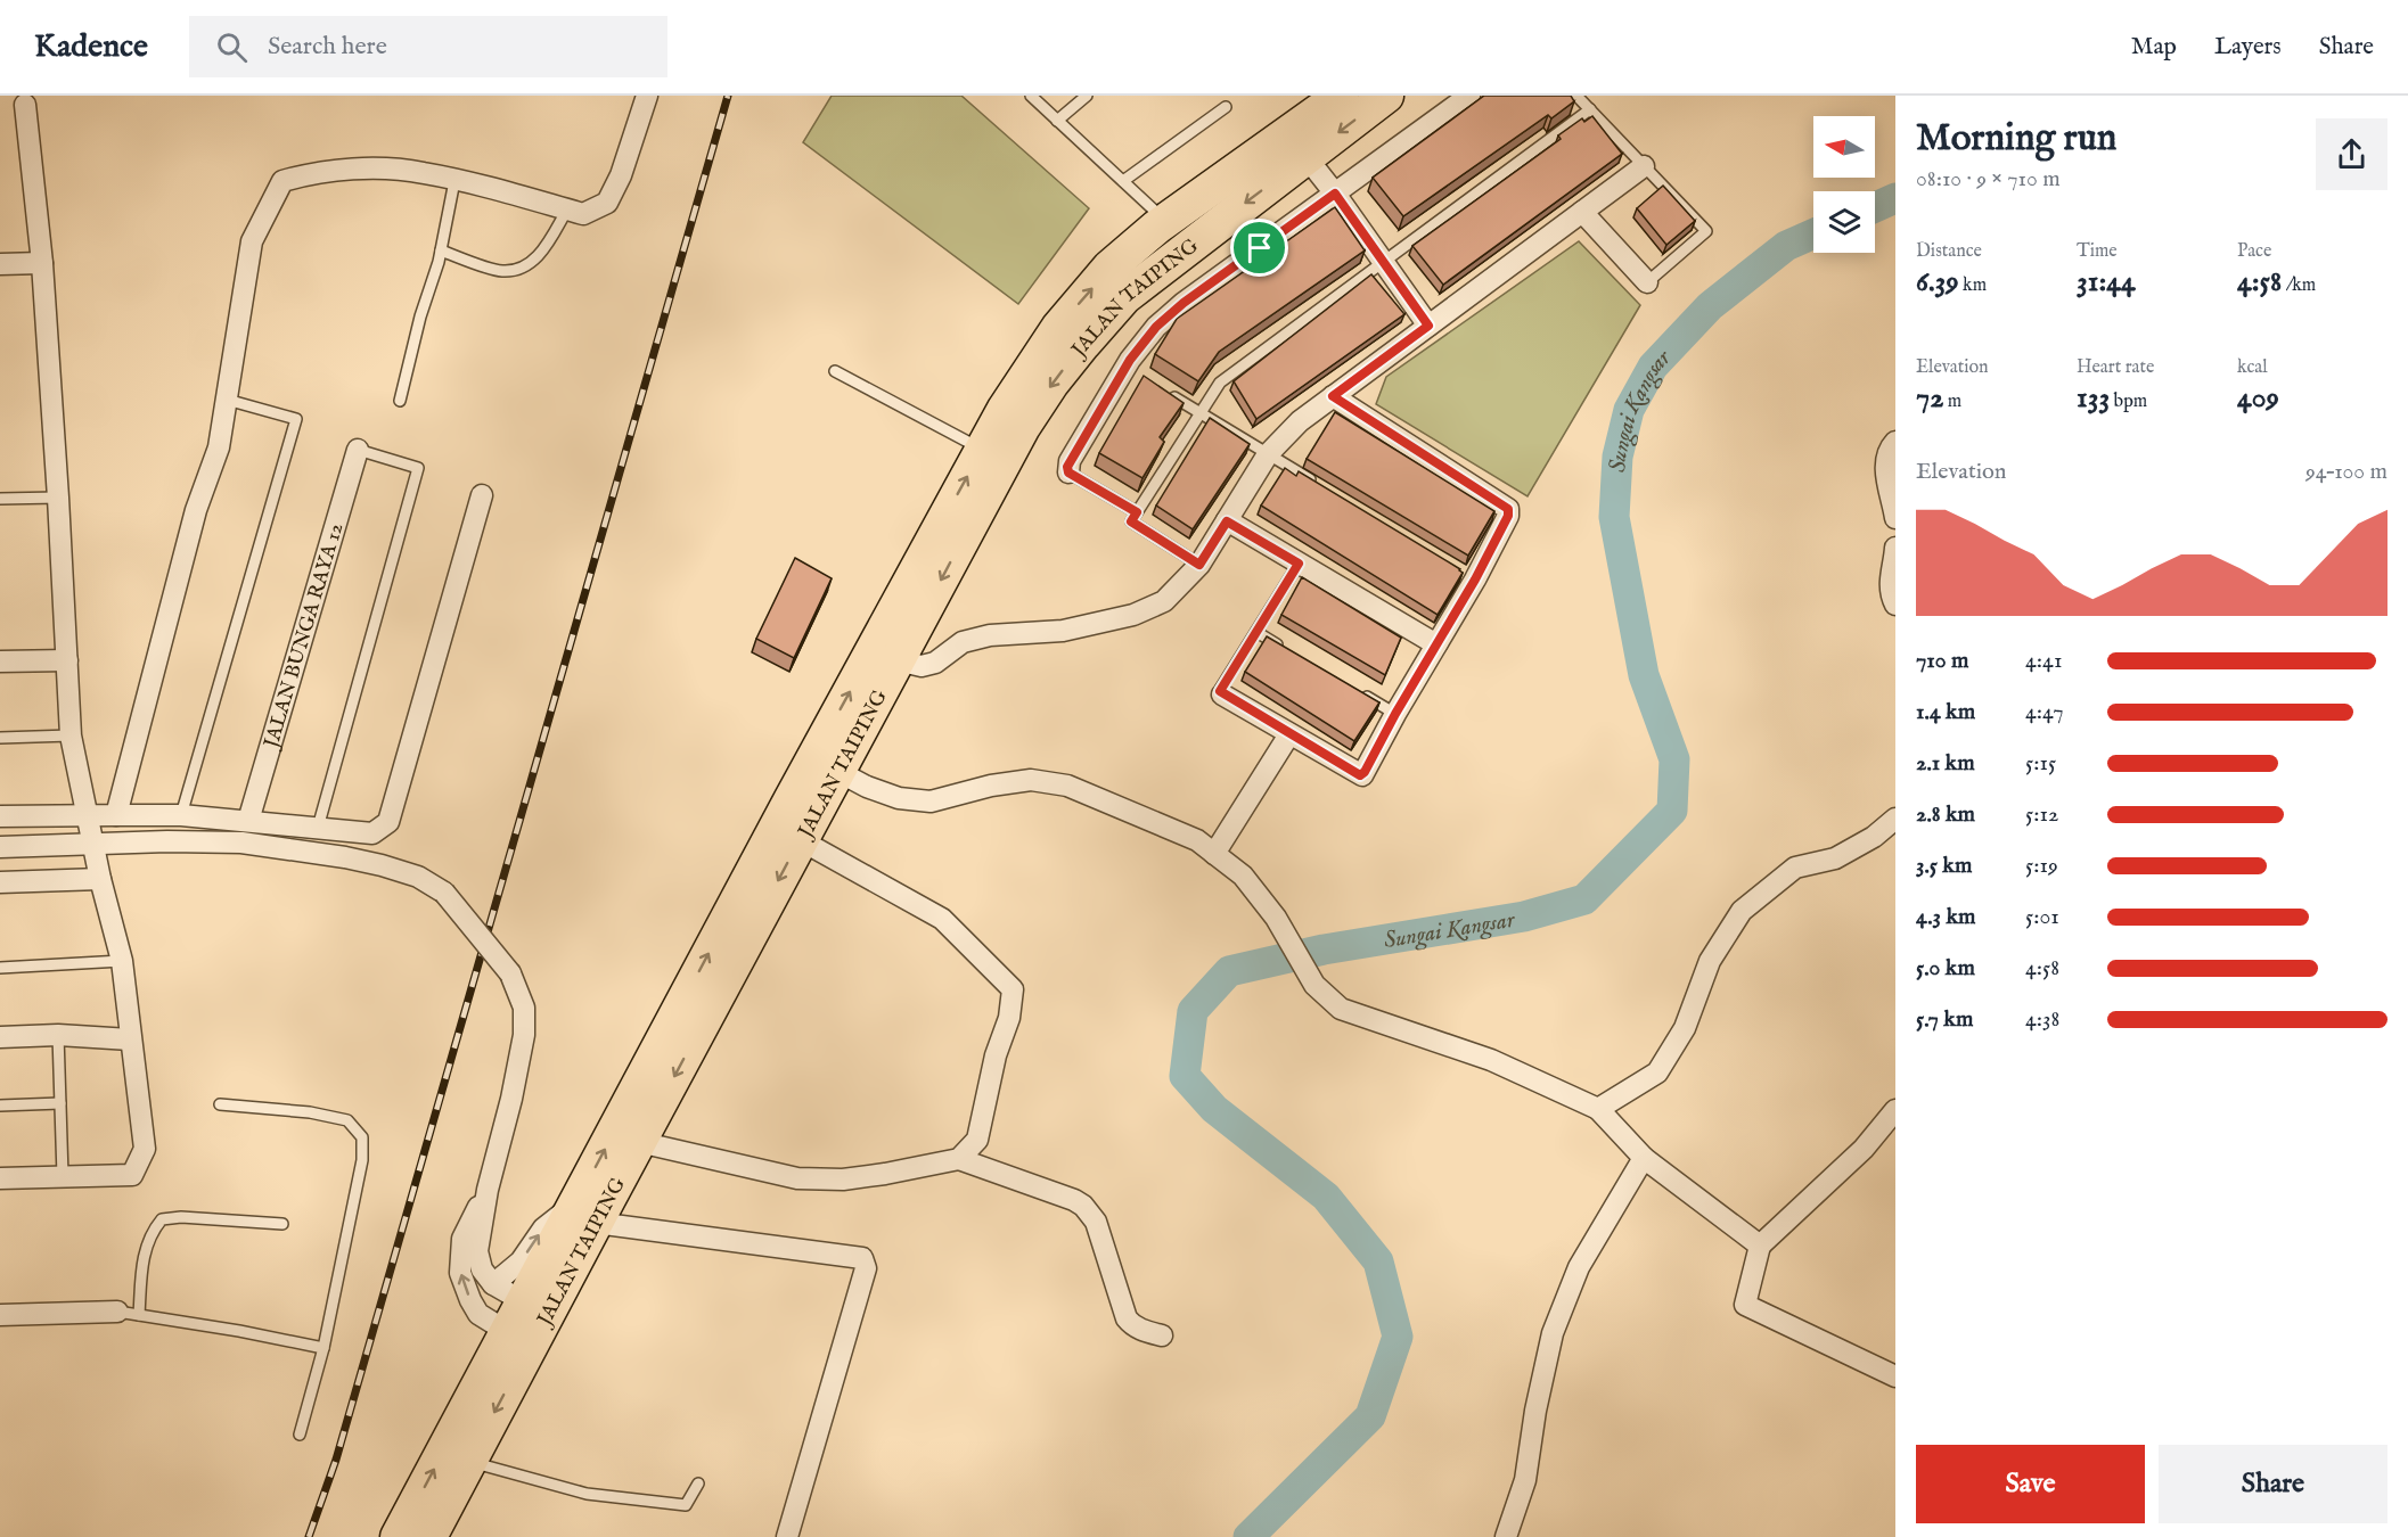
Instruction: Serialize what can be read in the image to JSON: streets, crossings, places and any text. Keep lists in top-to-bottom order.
{
  "streets": {
    "highway": ["JALAN TAIPING"],
    "street": ["JALAN BUNGA RAYA 12"]
  },
  "water": ["Sungai Kangsar"],
  "north": "left",
  "page": {
    "header": "Kadence",
    "search": "Search here",
    "nav": ["Map", "Layers", "Share"],
    "heading": ["Morning run", "08:10 · 9 × 710 m"],
    "stats": [
      ["Distance", "6.39 km"],
      ["Time", "31:44"],
      ["Pace", "4:58 /km"],
      ["Elevation", "72 m"],
      ["Heart rate", "133 bpm"],
      ["kcal", "409"]
    ],
    "chart": ["Elevation", "94–100 m"],
    "list": [
      {
        "name": "710 m",
        "note": "4:41"
      },
      {
        "name": "1.4 km",
        "note": "4:47"
      },
      {
        "name": "2.1 km",
        "note": "5:15"
      },
      {
        "name": "2.8 km",
        "note": "5:12"
      },
      {
        "name": "3.5 km",
        "note": "5:19"
      },
      {
        "name": "4.3 km",
        "note": "5:01"
      },
      {
        "name": "5.0 km",
        "note": "4:58"
      },
      {
        "name": "5.7 km",
        "note": "4:38"
      }
    ],
    "buttons": ["Save", "Share"]
  }
}
